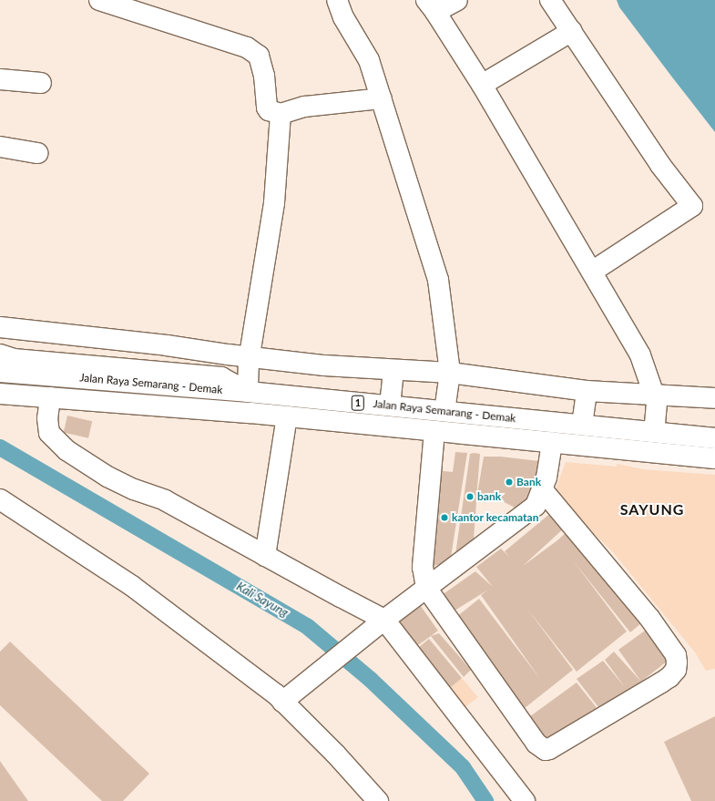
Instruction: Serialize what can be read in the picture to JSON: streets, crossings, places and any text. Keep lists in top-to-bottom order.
{
  "streets": {
    "main road": ["Jalan Raya Semarang - Demak", "1"]
  },
  "districts": ["SAYUNG"],
  "water": ["Kali Sayung"],
  "places": ["Bank", "bank", "kantor kecamatan"]
}
